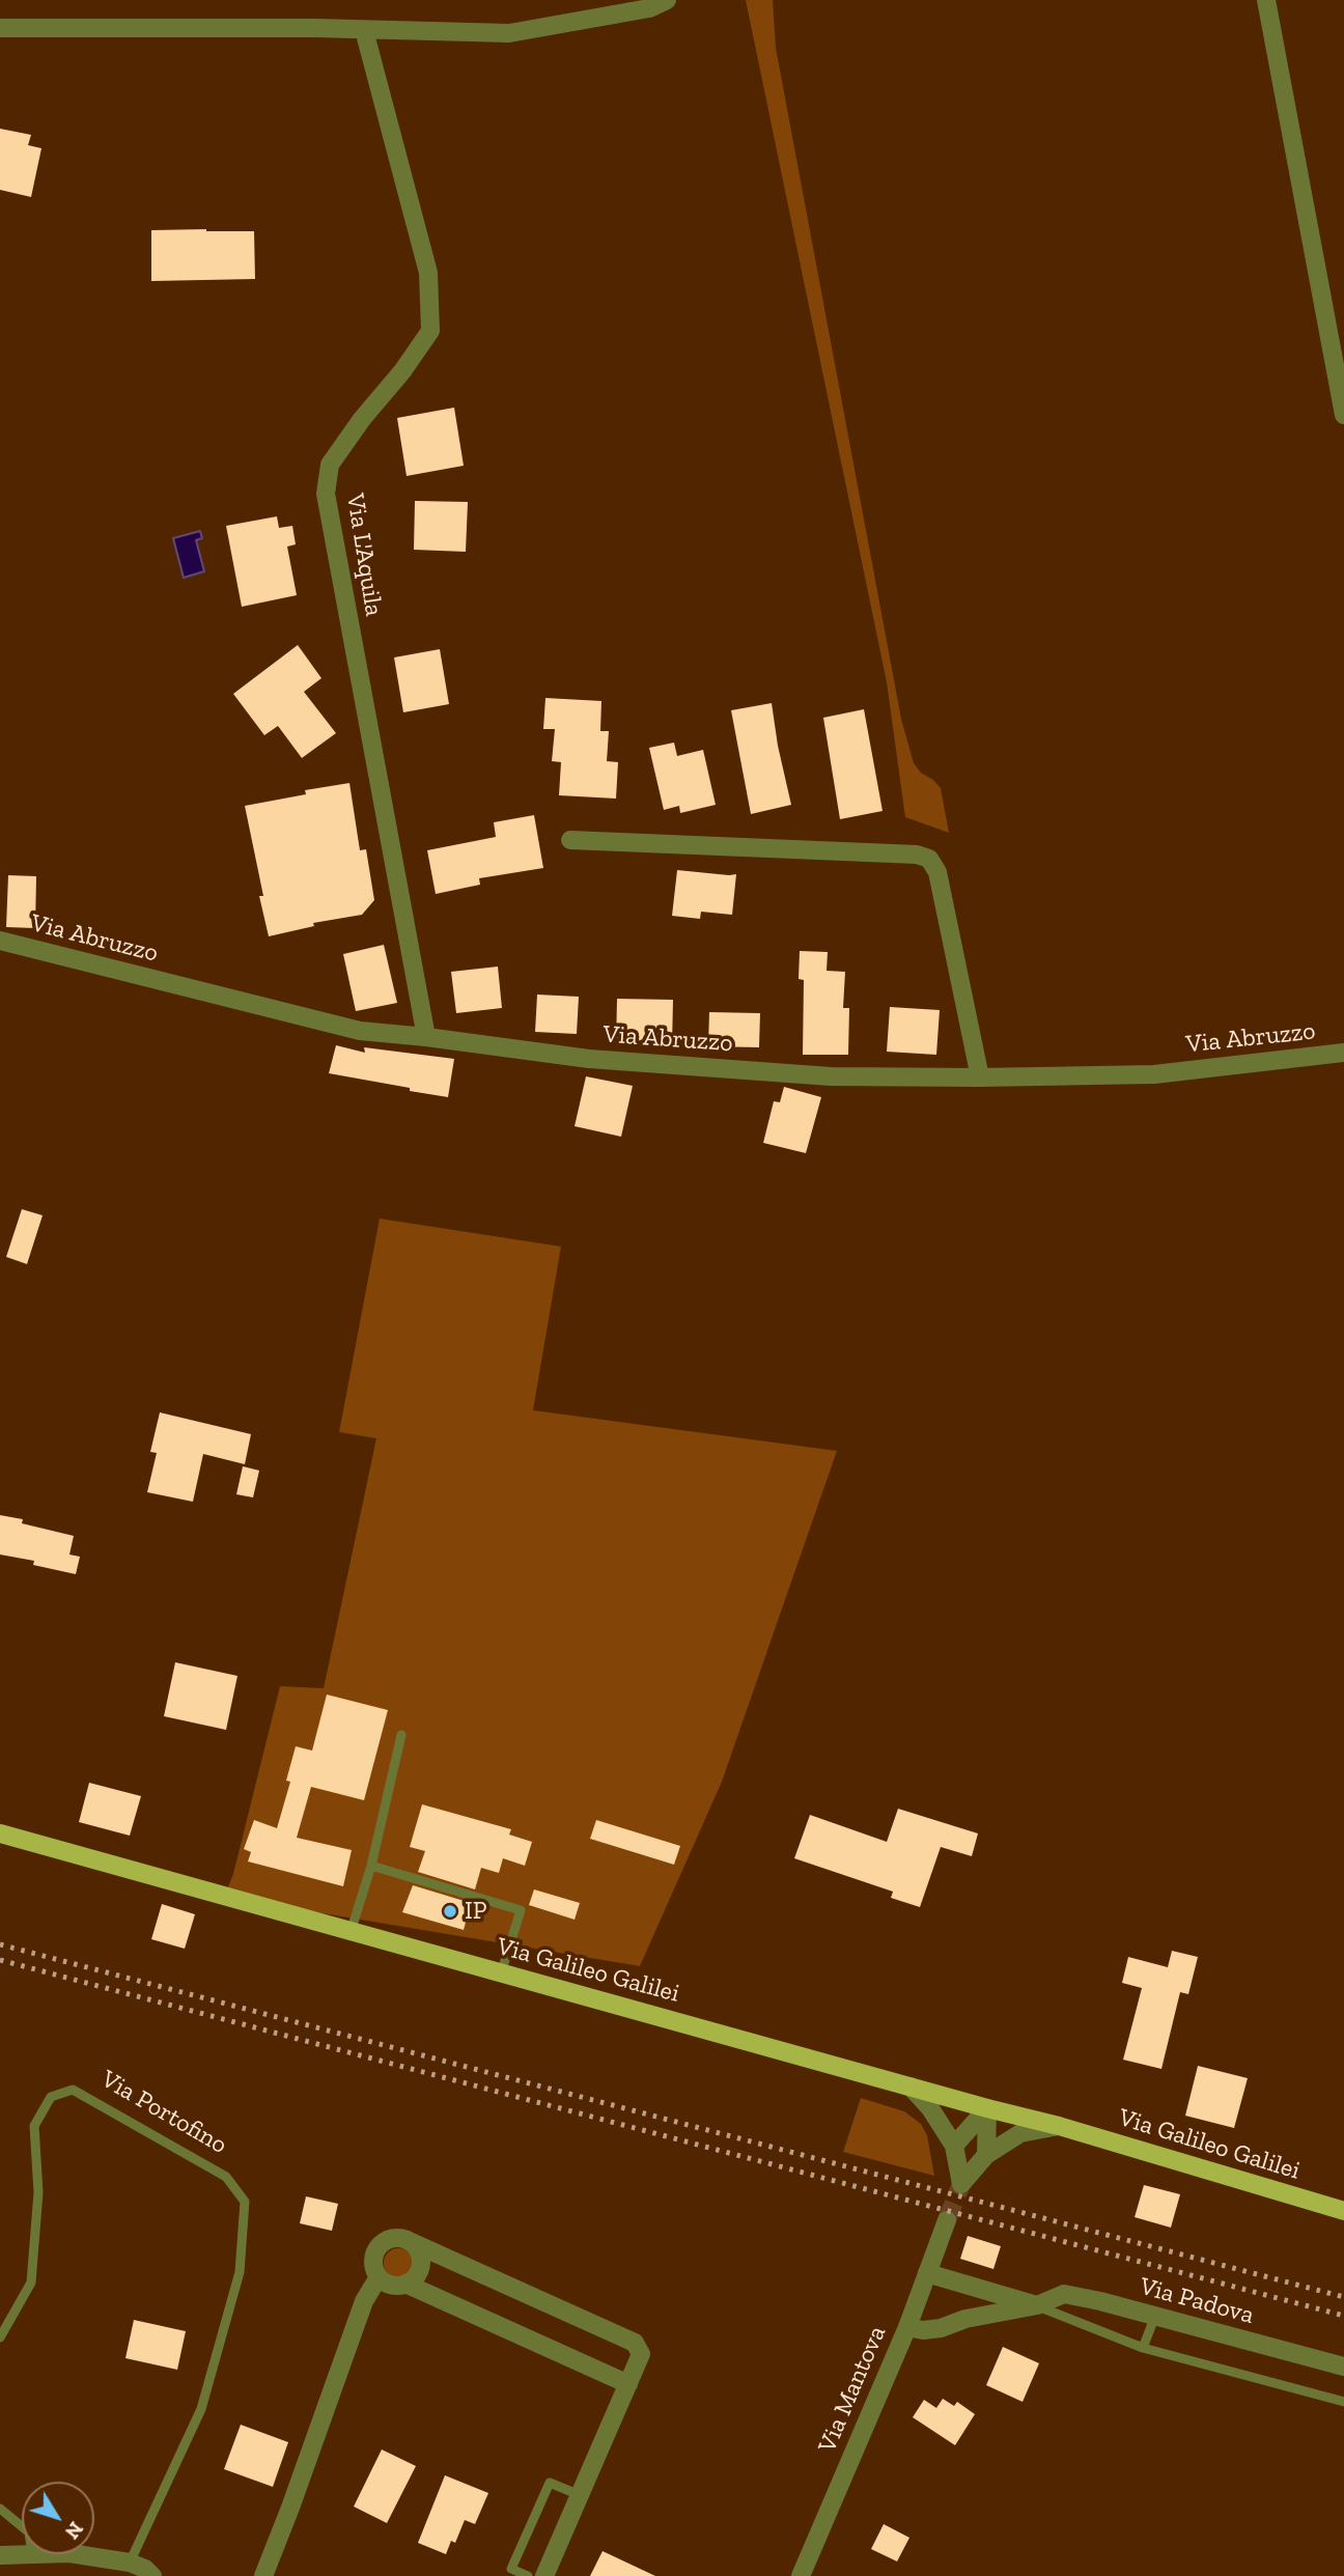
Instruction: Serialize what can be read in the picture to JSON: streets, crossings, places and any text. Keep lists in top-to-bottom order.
{
  "streets": {
    "main road": ["Via Galileo Galilei"],
    "street": [
      "Via L'Aquila",
      "Via Abruzzo",
      "Via Padova",
      "Via Mantova"
    ],
    "lane": ["Via Portofino"]
  },
  "crossings": [
    ["Via L'Aquila", "Via Abruzzo"],
    ["Via Padova", "Via Mantova"]
  ],
  "places": ["IP"],
  "north": "bottom right"
}
